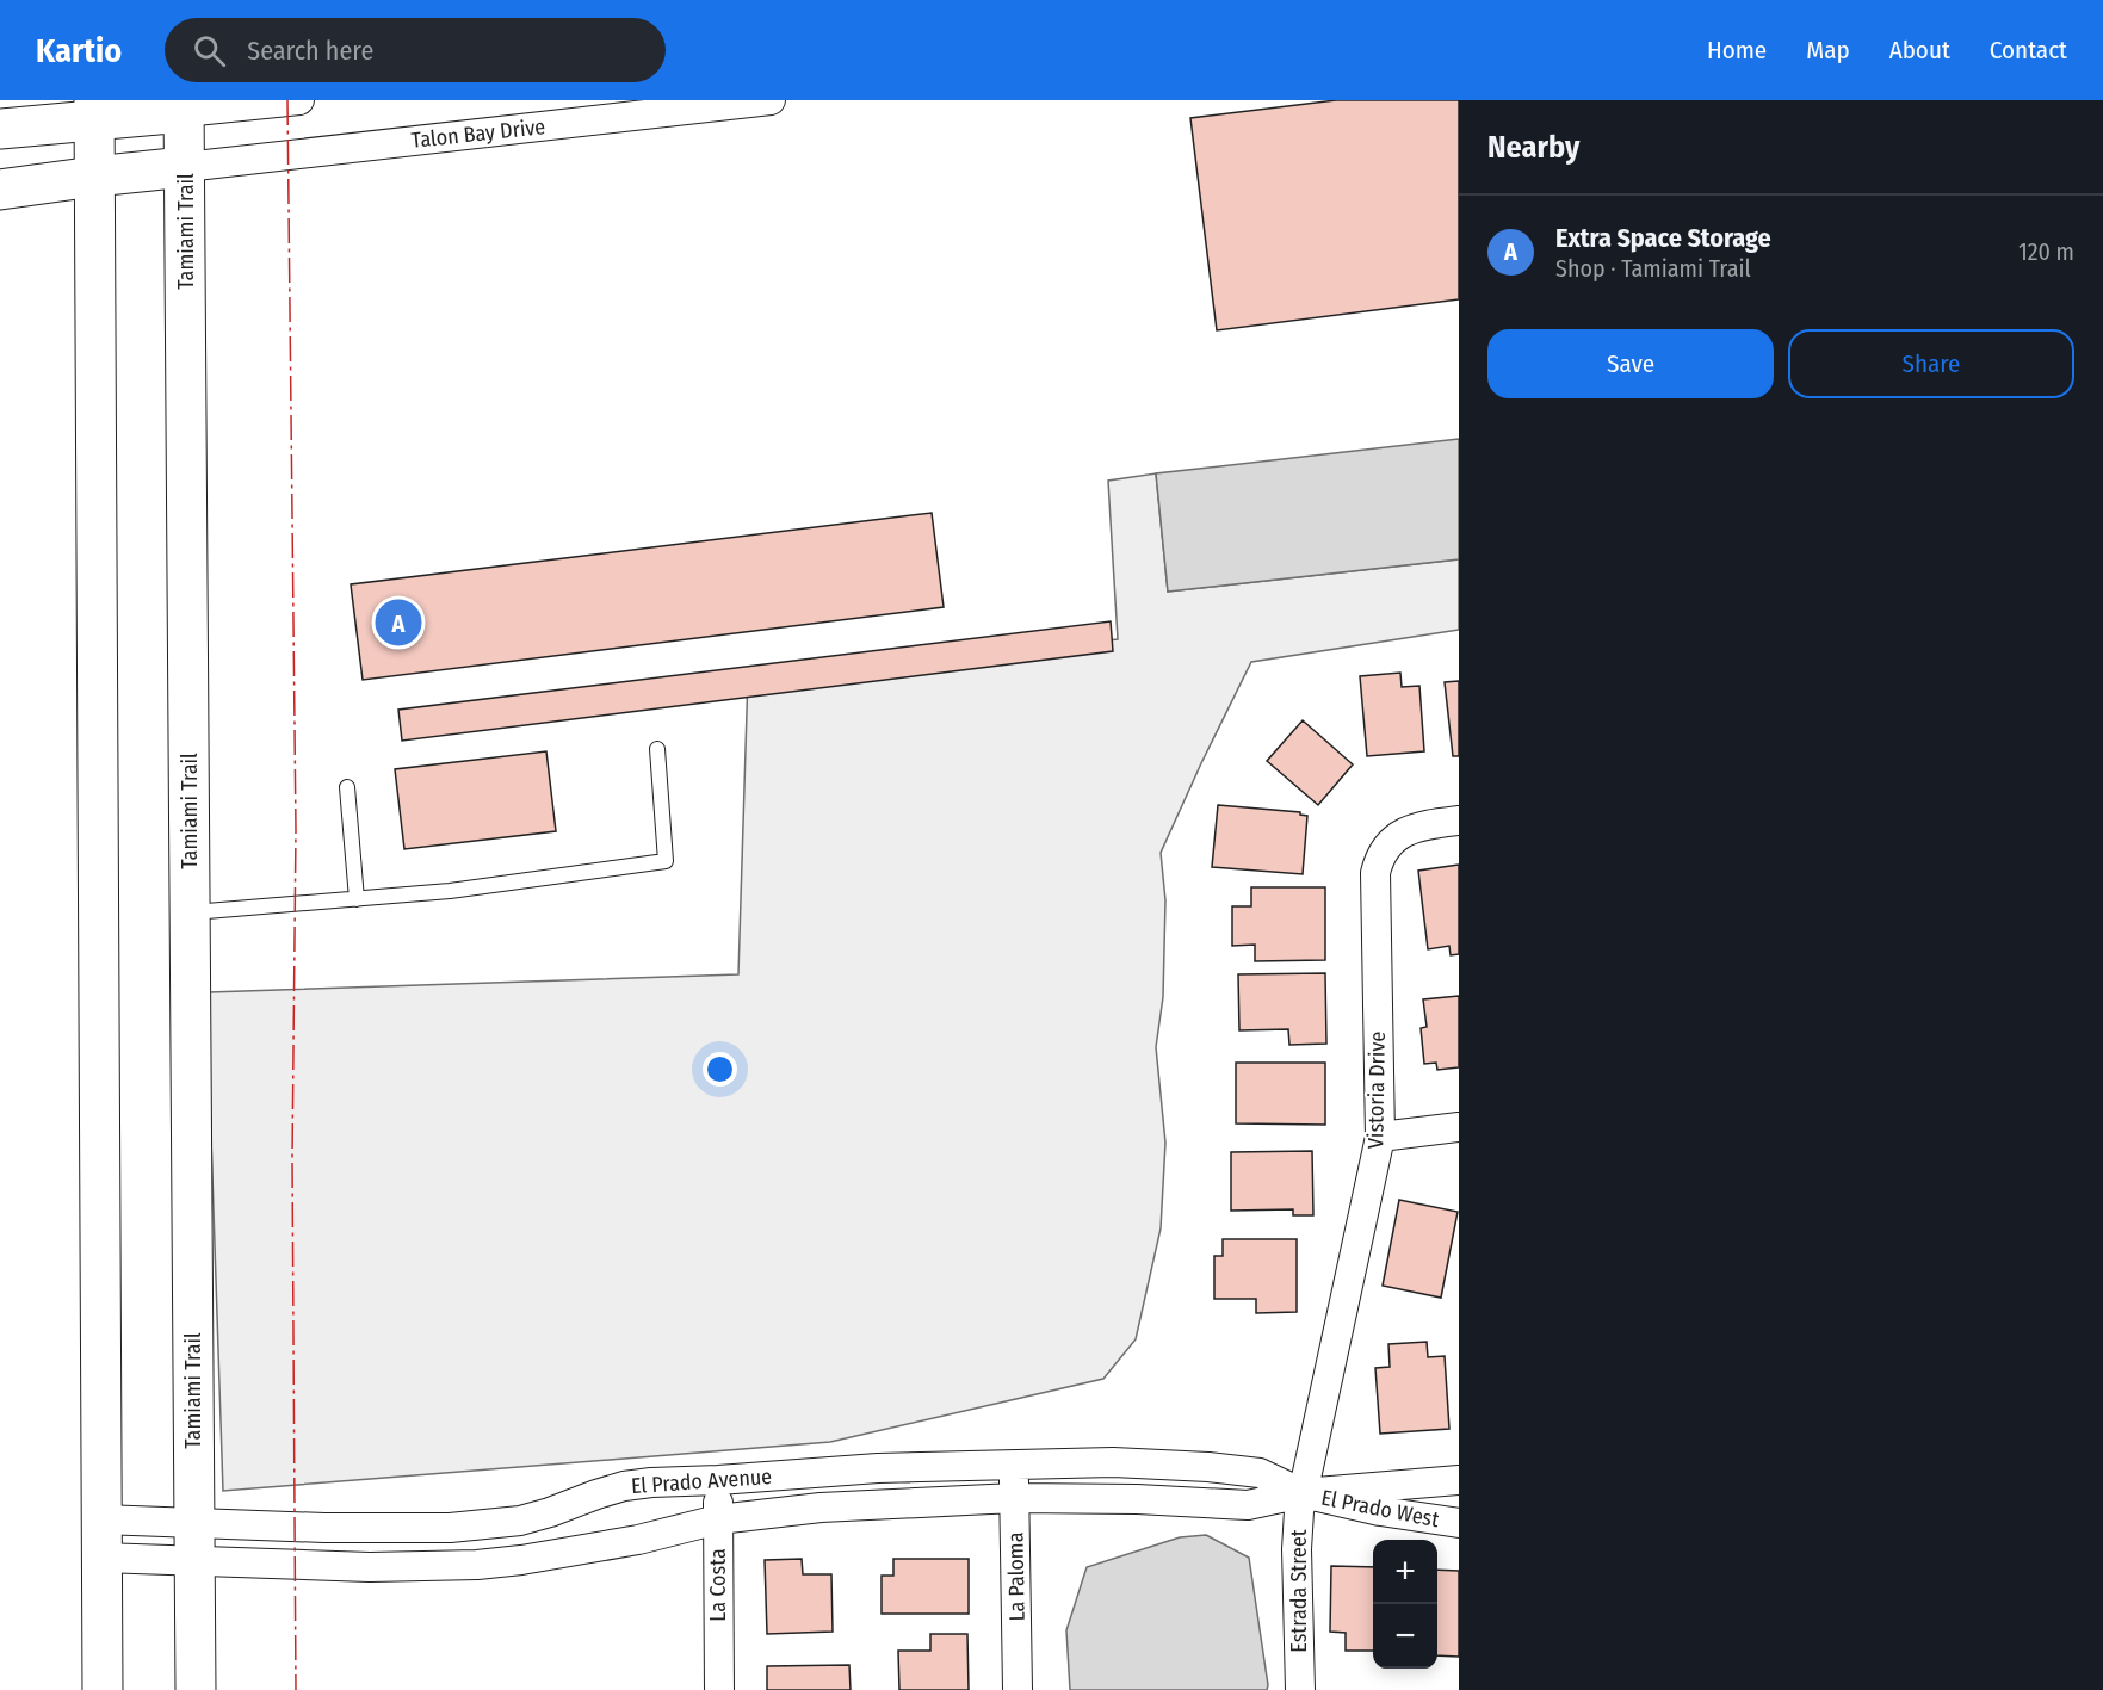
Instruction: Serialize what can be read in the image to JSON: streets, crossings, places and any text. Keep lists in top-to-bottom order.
{
  "streets": {
    "main road": ["Tamiami Trail"],
    "street": [
      "Talon Bay Drive",
      "Vistoria Drive",
      "El Prado Avenue",
      "El Prado West",
      "La Paloma",
      "La Costa",
      "Estrada Street"
    ]
  },
  "crossings": [
    ["Talon Bay Drive", "Tamiami Trail"],
    ["Tamiami Trail", "El Prado Avenue"],
    ["Vistoria Drive", "El Prado Avenue"],
    ["Vistoria Drive", "El Prado West"],
    ["Vistoria Drive", "Estrada Street"],
    ["El Prado Avenue", "El Prado West"],
    ["El Prado Avenue", "La Paloma"],
    ["El Prado Avenue", "La Costa"],
    ["El Prado Avenue", "Estrada Street"],
    ["El Prado West", "Estrada Street"]
  ],
  "page": {
    "header": "Kartio",
    "search": "Search here",
    "nav": [
      "Home",
      "Map",
      "About",
      "Contact"
    ],
    "heading": "Nearby",
    "list": [
      {
        "mark": "A",
        "name": "Extra Space Storage",
        "note": "Shop · Tamiami Trail",
        "value": "120 m"
      }
    ],
    "buttons": ["Save", "Share"],
    "pins": "A",
    "map_buttons": ["+", "−"]
  }
}
